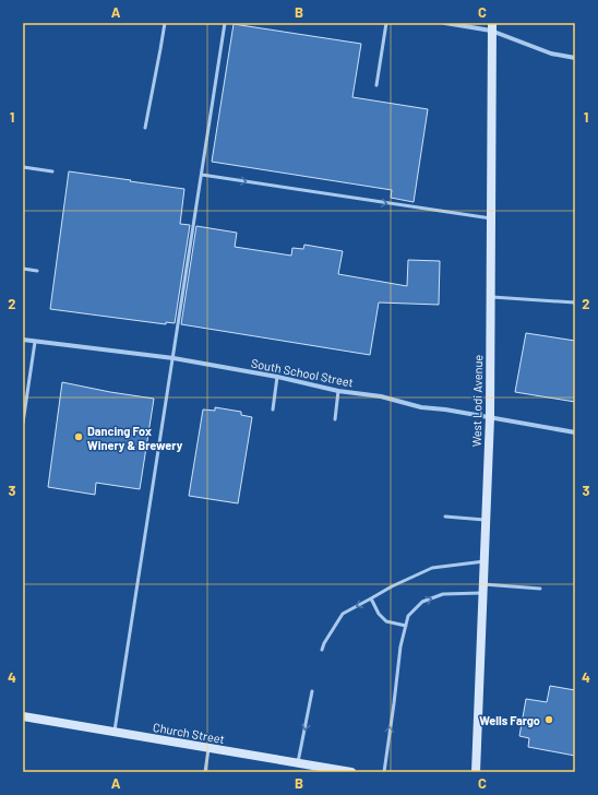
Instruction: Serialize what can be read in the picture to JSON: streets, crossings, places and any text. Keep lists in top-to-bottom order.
{
  "streets": {
    "main road": ["West Lodi Avenue", "Church Street"],
    "street": ["South School Street"]
  },
  "crossings": [
    ["South School Street", "West Lodi Avenue"]
  ],
  "places": ["Dancing Fox Winery & Brewery", "Wells Fargo"],
  "grid": {
    "columns": ["A", "B", "C"],
    "rows": [
      "1",
      "2",
      "3",
      "4"
    ]
  }
}
